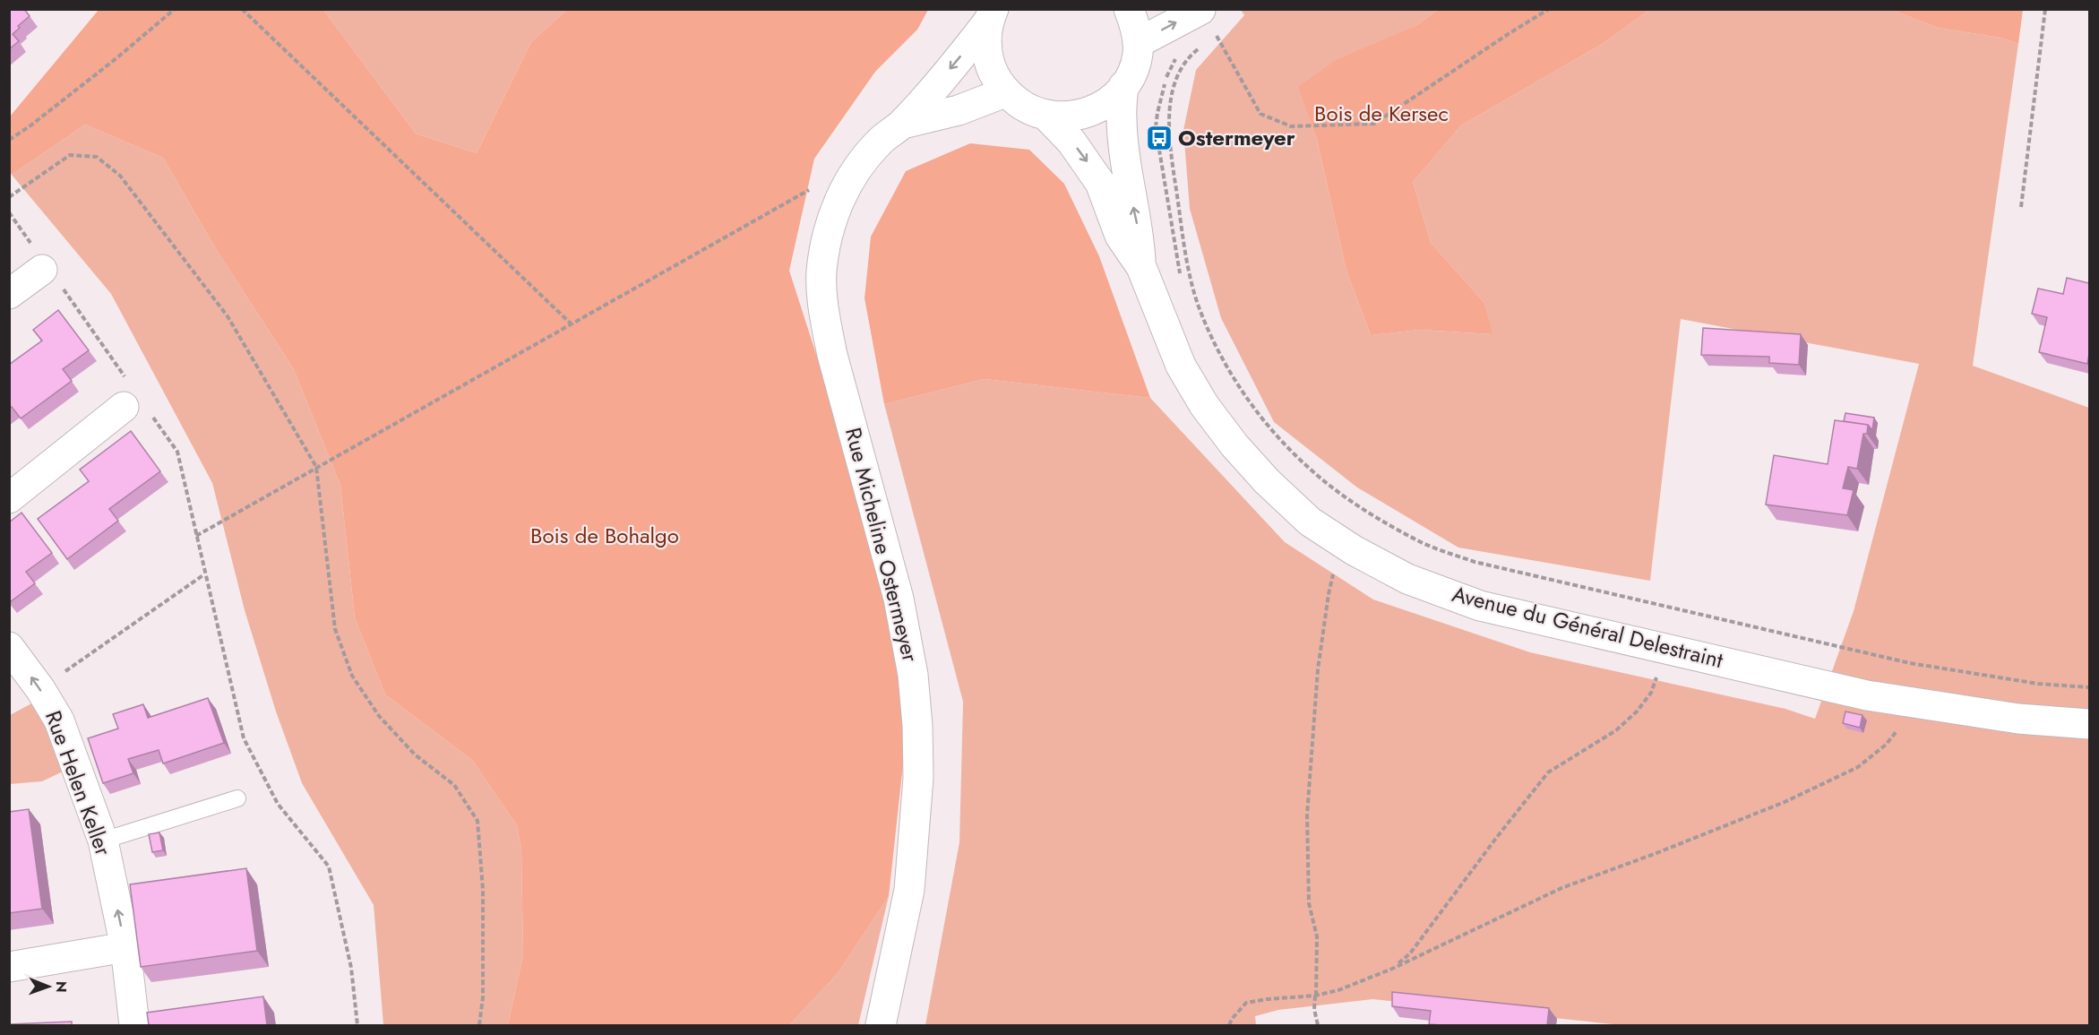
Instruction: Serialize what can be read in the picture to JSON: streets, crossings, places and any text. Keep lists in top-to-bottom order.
{
  "streets": {
    "street": ["Rue Micheline Ostermeyer", "Avenue du Général Delestraint", "Rue Helen Keller"]
  },
  "one_way": ["Rue Helen Keller"],
  "parks": ["Bois de Kersec", "Bois de Bohalgo"],
  "places": {
    "bus stop": ["Ostermeyer"]
  },
  "north": "right"
}
